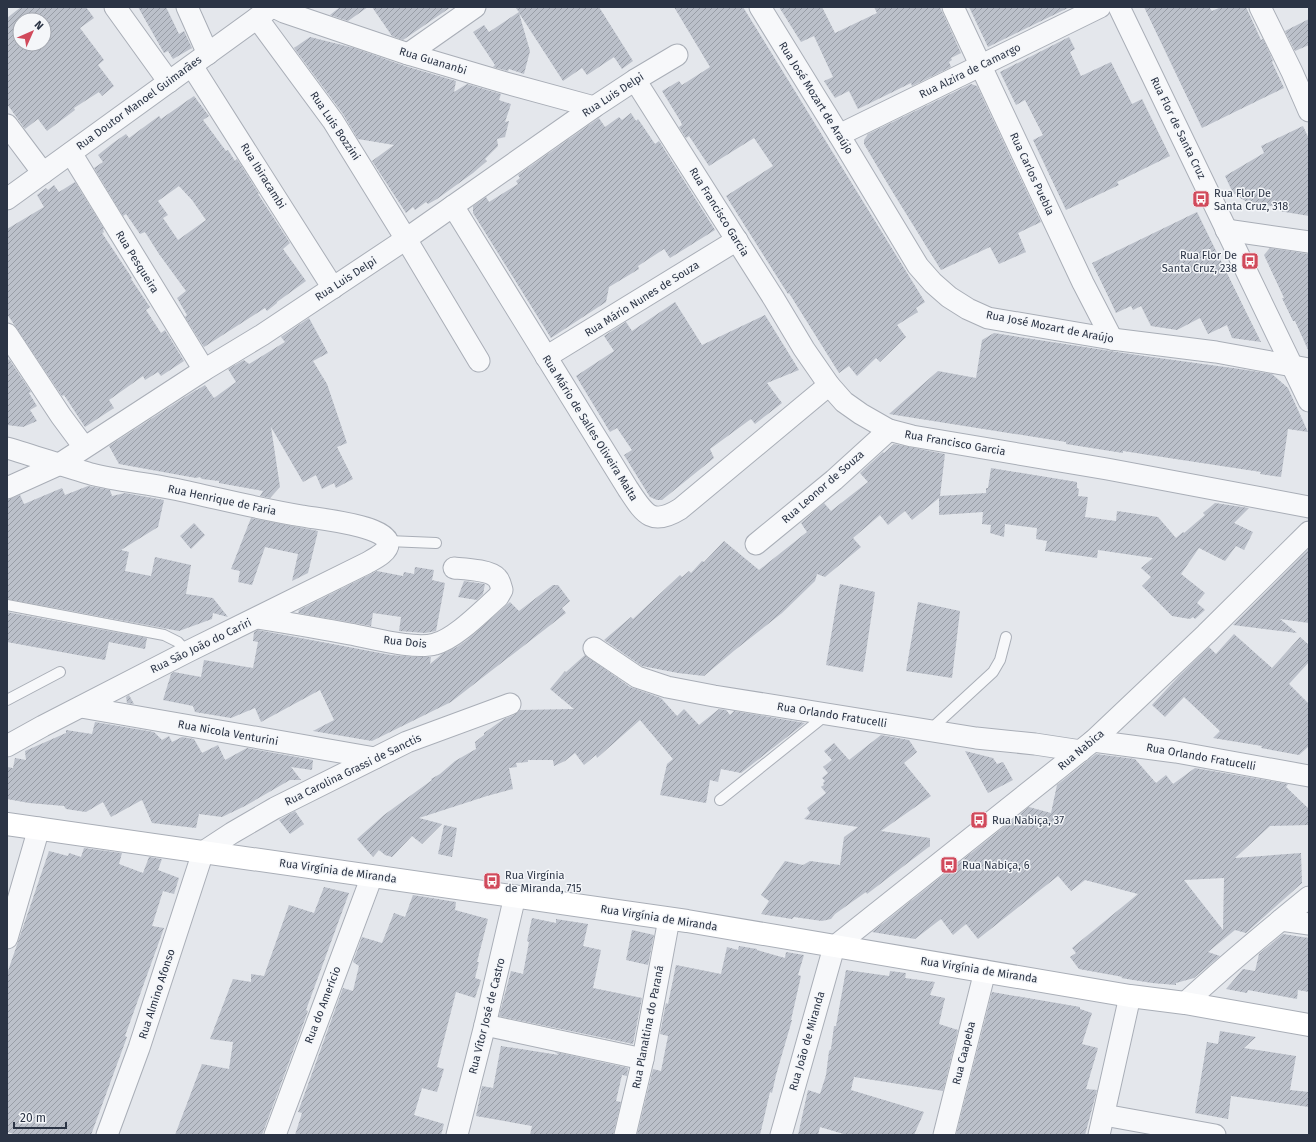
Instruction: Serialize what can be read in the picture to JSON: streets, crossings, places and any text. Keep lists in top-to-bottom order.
{
  "streets": {
    "street": [
      "Rua Guananbi",
      "Rua Alzira de Camargo",
      "Rua Luis Delpi",
      "Rua José Mozart de Araújo",
      "Rua Doutor Manoel Guimarães",
      "Rua Luis Bozzini",
      "Rua Flor de Santa Cruz",
      "Rua Carlos Puebla",
      "Rua Ibiracambi",
      "Rua Francisco Garcia",
      "Rua Pesqueira",
      "Rua Mário Nunes de Souza",
      "Rua Mário de Salles Oliveira Malta",
      "Rua Leonor de Souza",
      "Rua Henrique de Faria",
      "Rua Dois",
      "Rua São João do Cariri",
      "Rua Orlando Fratucelli",
      "Rua Nicola Venturini",
      "Rua Nabica",
      "Rua Carolina Grassi de Sanctis",
      "Rua Virgínia de Miranda",
      "Rua Almino Afonso",
      "Rua do Amerício",
      "Rua Vítor José de Castro",
      "Rua Planaltina do Paraná",
      "Rua João de Miranda",
      "Rua Caapeba"
    ]
  },
  "crossings": [
    ["Rua Guananbi", "Rua Luis Delpi"],
    ["Rua Guananbi", "Rua Doutor Manoel Guimarães"],
    ["Rua Guananbi", "Rua Luis Bozzini"],
    ["Rua Alzira de Camargo", "Rua José Mozart de Araújo"],
    ["Rua Alzira de Camargo", "Rua Carlos Puebla"],
    ["Rua Luis Delpi", "Rua Luis Bozzini"],
    ["Rua Luis Delpi", "Rua Ibiracambi"],
    ["Rua Luis Delpi", "Rua Francisco Garcia"],
    ["Rua Luis Delpi", "Rua Pesqueira"],
    ["Rua Luis Delpi", "Rua Mário de Salles Oliveira Malta"],
    ["Rua Luis Delpi", "Rua Henrique de Faria"],
    ["Rua José Mozart de Araújo", "Rua Flor de Santa Cruz"],
    ["Rua José Mozart de Araújo", "Rua Carlos Puebla"],
    ["Rua Doutor Manoel Guimarães", "Rua Luis Bozzini"],
    ["Rua Doutor Manoel Guimarães", "Rua Ibiracambi"],
    ["Rua Doutor Manoel Guimarães", "Rua Pesqueira"],
    ["Rua Francisco Garcia", "Rua Mário Nunes de Souza"],
    ["Rua Francisco Garcia", "Rua Mário de Salles Oliveira Malta"],
    ["Rua Francisco Garcia", "Rua Leonor de Souza"],
    ["Rua Mário Nunes de Souza", "Rua Mário de Salles Oliveira Malta"],
    ["Rua Henrique de Faria", "Rua São João do Cariri"],
    ["Rua Dois", "Rua São João do Cariri"],
    ["Rua São João do Cariri", "Rua Nicola Venturini"],
    ["Rua Orlando Fratucelli", "Rua Nabica"],
    ["Rua Nicola Venturini", "Rua Carolina Grassi de Sanctis"],
    ["Rua Nabica", "Rua Virgínia de Miranda"],
    ["Rua Nabica", "Rua João de Miranda"],
    ["Rua Carolina Grassi de Sanctis", "Rua Virgínia de Miranda"],
    ["Rua Carolina Grassi de Sanctis", "Rua Almino Afonso"],
    ["Rua Virgínia de Miranda", "Rua Almino Afonso"],
    ["Rua Virgínia de Miranda", "Rua do Amerício"],
    ["Rua Virgínia de Miranda", "Rua Vítor José de Castro"],
    ["Rua Virgínia de Miranda", "Rua Planaltina do Paraná"],
    ["Rua Virgínia de Miranda", "Rua João de Miranda"],
    ["Rua Virgínia de Miranda", "Rua Caapeba"]
  ],
  "places": {
    "bus stop": [
      "Rua Flor De Santa Cruz, 318",
      "Rua Flor De Santa Cruz, 238",
      "Rua Nabiça, 37",
      "Rua Nabiça, 6",
      "Rua Virgínia de Miranda, 715"
    ]
  },
  "scale_bar": "20 m",
  "north": "top right"
}
